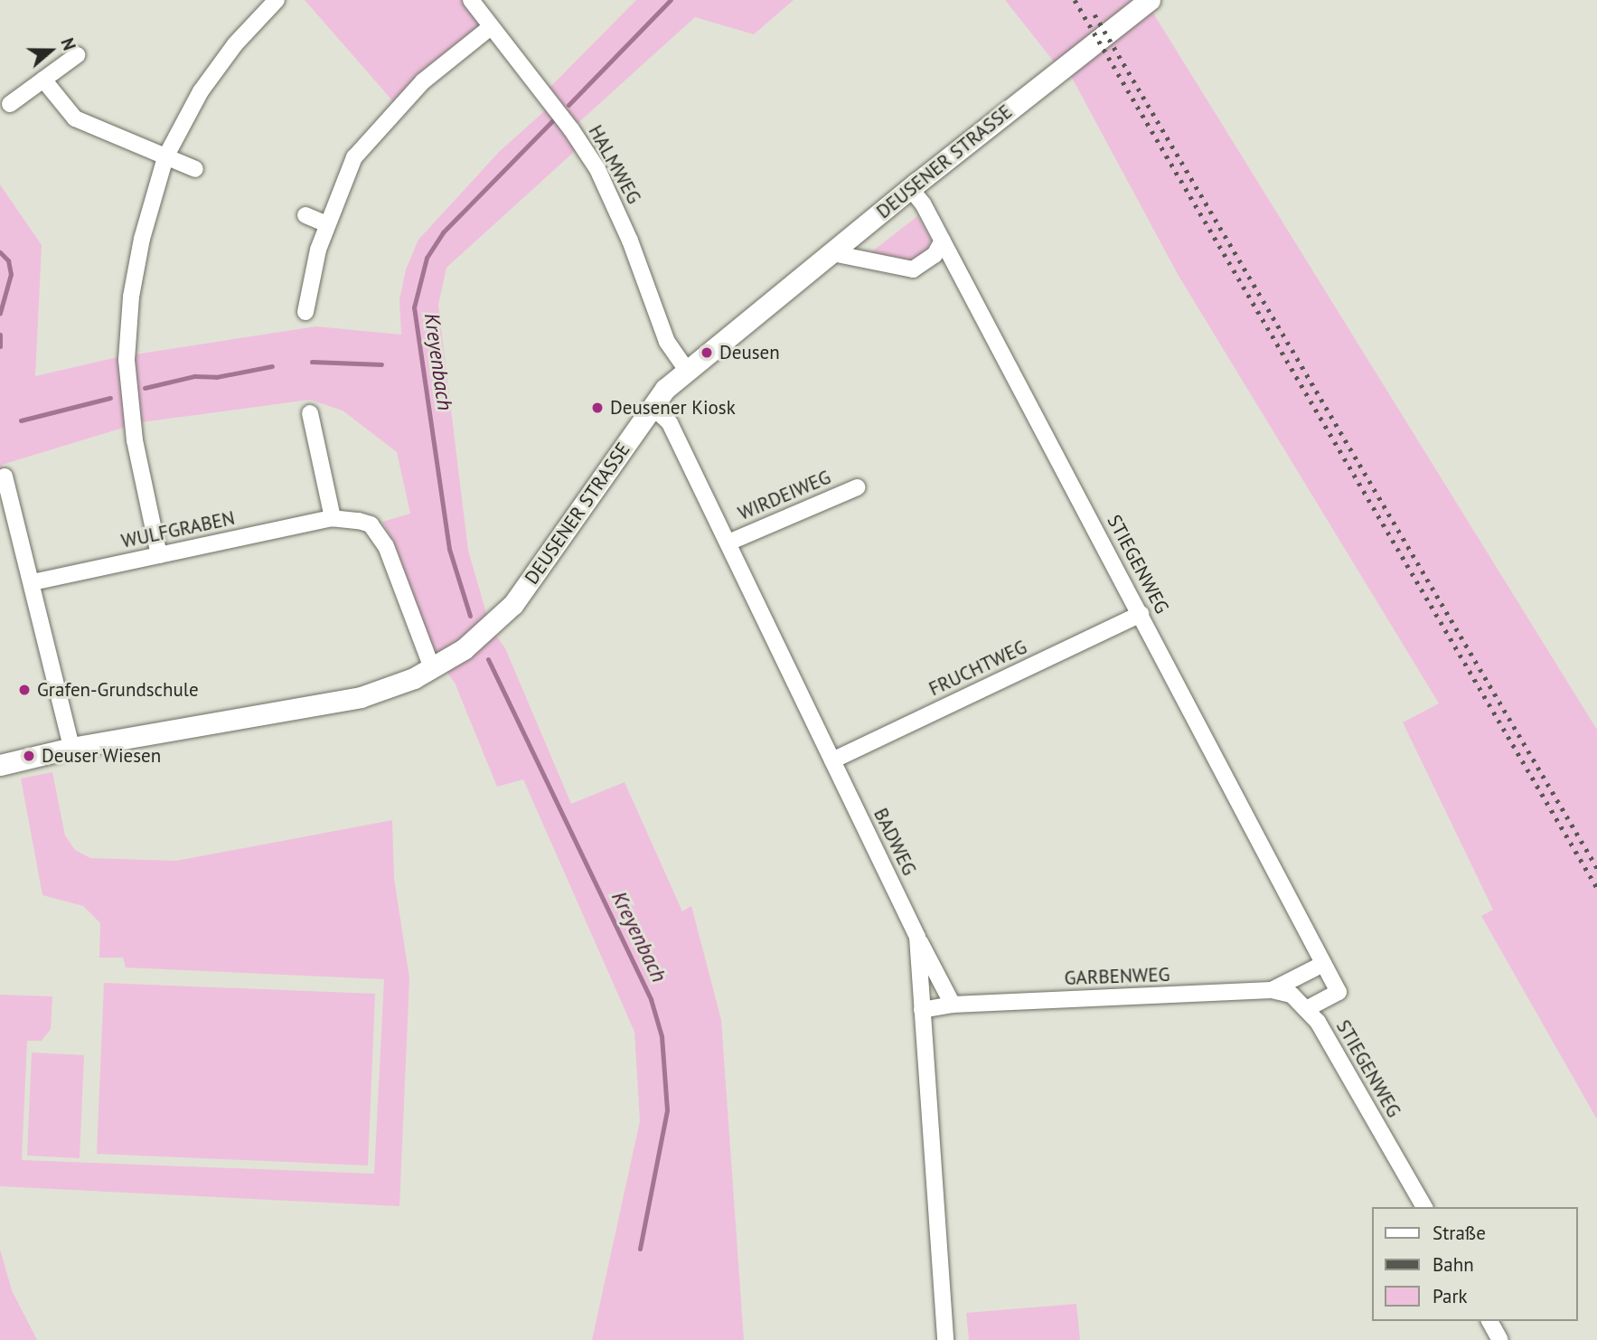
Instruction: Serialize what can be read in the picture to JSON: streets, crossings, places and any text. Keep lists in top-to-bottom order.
{
  "streets": {
    "street": [
      "DEUSENER STRASSE",
      "HALMWEG",
      "WIRDEIWEG",
      "WULFGRABEN",
      "STIEGENWEG",
      "FRUCHTWEG",
      "BADWEG",
      "GARBENWEG"
    ]
  },
  "crossings": [
    ["DEUSENER STRASSE", "HALMWEG"],
    ["DEUSENER STRASSE", "WULFGRABEN"],
    ["DEUSENER STRASSE", "STIEGENWEG"],
    ["DEUSENER STRASSE", "BADWEG"],
    ["WIRDEIWEG", "BADWEG"],
    ["STIEGENWEG", "FRUCHTWEG"],
    ["STIEGENWEG", "GARBENWEG"],
    ["FRUCHTWEG", "BADWEG"],
    ["BADWEG", "GARBENWEG"]
  ],
  "water": ["Kreyenbach"],
  "places": [
    "Deusen",
    "Deusener Kiosk",
    "Grafen-Grundschule",
    "Deuser Wiesen"
  ],
  "legend": ["Straße", "Bahn", "Park"],
  "north": "right"
}
